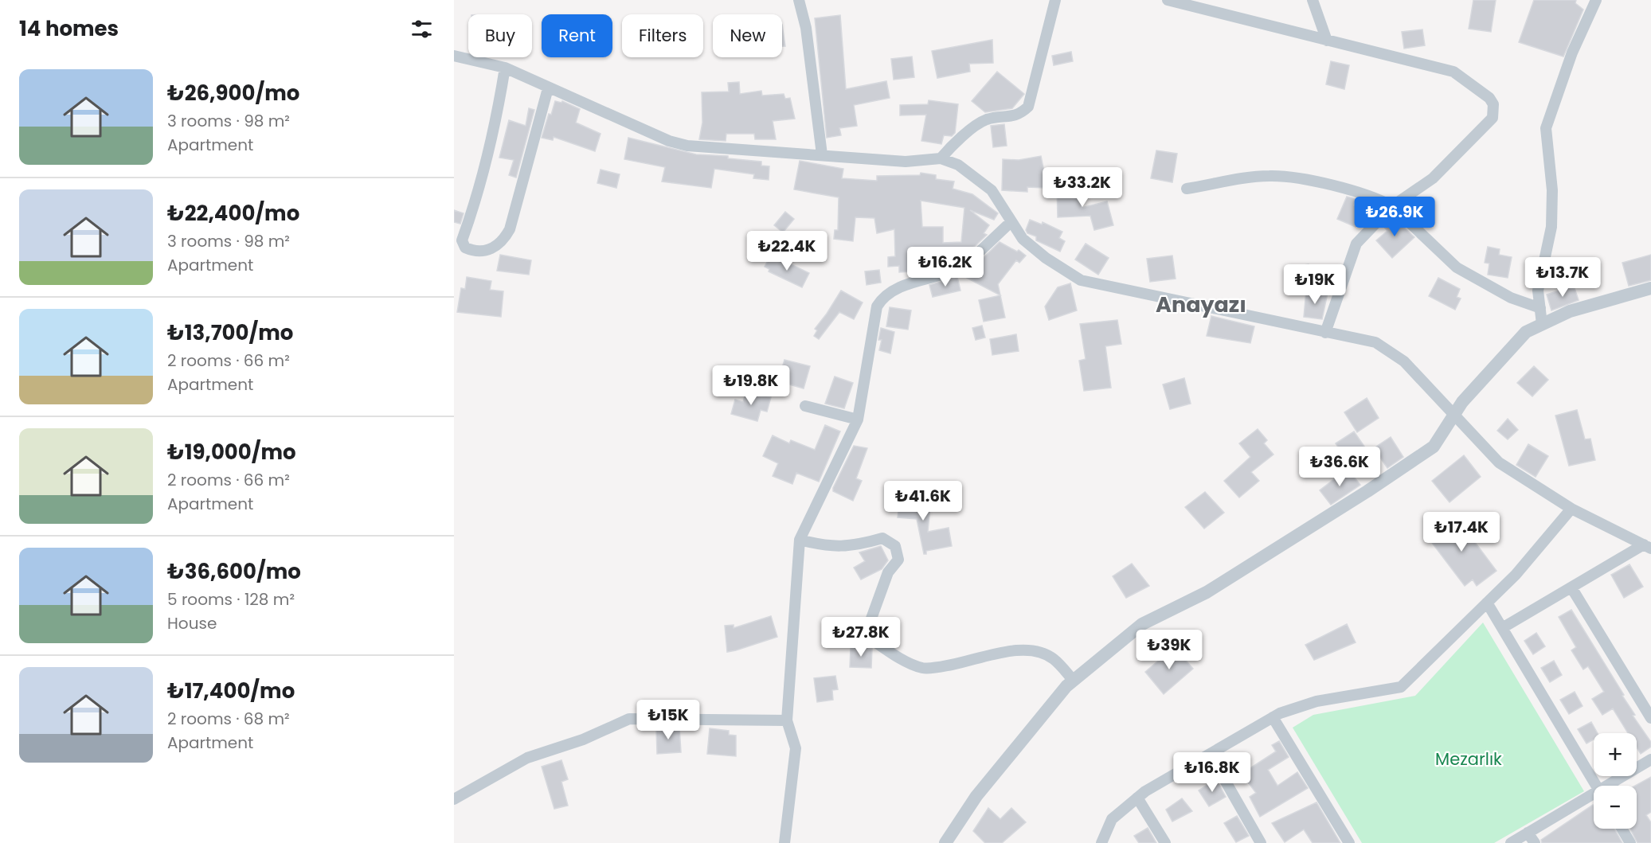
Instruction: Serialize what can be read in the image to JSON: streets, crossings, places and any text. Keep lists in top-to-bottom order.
{
  "districts": ["Anayazı"],
  "parks": ["Mezarlık"],
  "page": {
    "heading": "14 homes",
    "chip": [
      "Buy",
      "Rent",
      "Filters",
      "New"
    ],
    "list": [
      {
        "name": "₺26,900/mo",
        "note": "3 rooms · 98 m² · Apartment"
      },
      {
        "name": "₺22,400/mo",
        "note": "3 rooms · 98 m² · Apartment"
      },
      {
        "name": "₺13,700/mo",
        "note": "2 rooms · 66 m² · Apartment"
      },
      {
        "name": "₺19,000/mo",
        "note": "2 rooms · 66 m² · Apartment"
      },
      {
        "name": "₺36,600/mo",
        "note": "5 rooms · 128 m² · House"
      },
      {
        "name": "₺17,400/mo",
        "note": "2 rooms · 68 m² · Apartment"
      }
    ],
    "price": [
      "₺33.2K",
      "₺26.9K",
      "₺22.4K",
      "₺16.2K",
      "₺13.7K",
      "₺19K",
      "₺19.8K",
      "₺36.6K",
      "₺41.6K",
      "₺17.4K",
      "₺27.8K",
      "₺39K",
      "₺15K",
      "₺16.8K"
    ],
    "map_buttons": ["+", "−"]
  }
}
